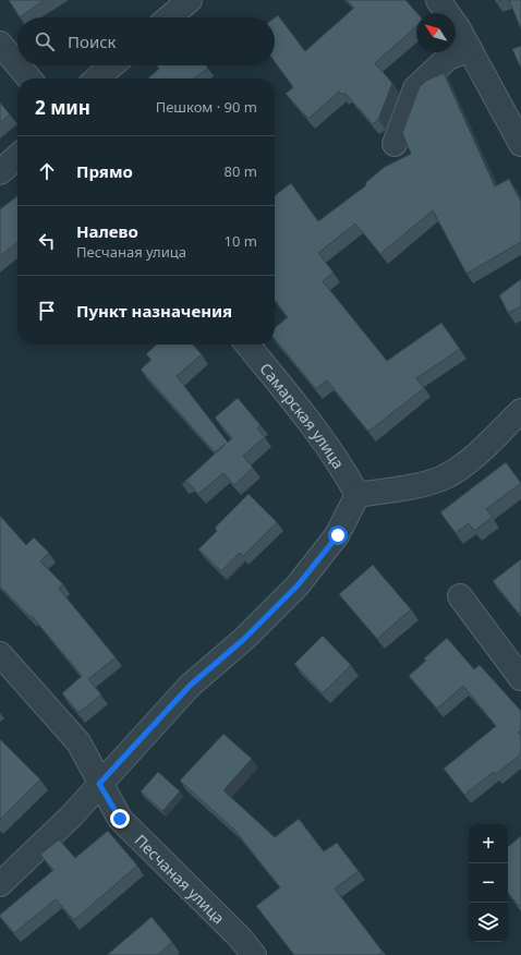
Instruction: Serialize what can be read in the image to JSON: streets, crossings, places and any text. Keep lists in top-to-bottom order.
{
  "streets": {
    "street": ["Самарская улица", "Песчаная улица"]
  },
  "north": "top left",
  "page": {
    "search": "Поиск",
    "heading": ["2 мин", "Пешком · 90 m"],
    "list": [
      ["Прямо", "80 m"],
      ["Налево", "Песчаная улица", "10 m"],
      "Пункт назначения"
    ],
    "map_buttons": ["+", "−"]
  }
}
